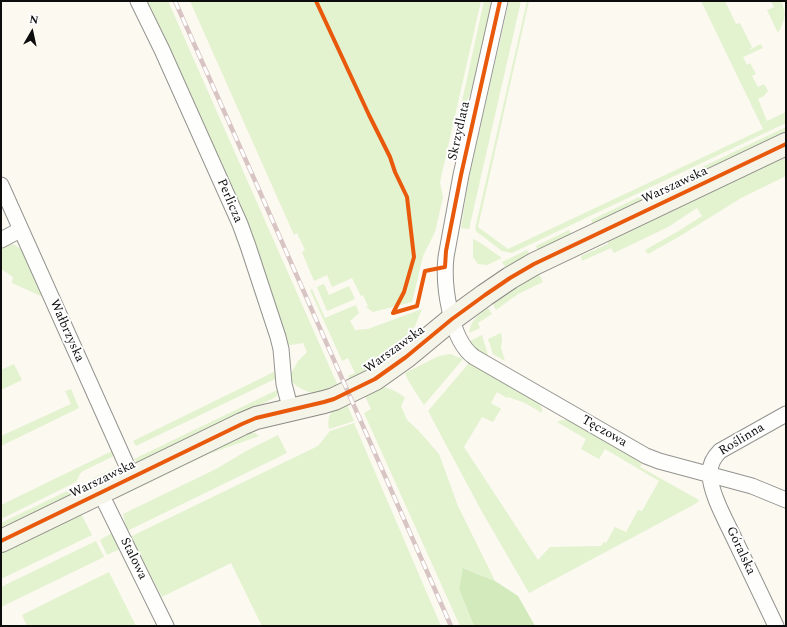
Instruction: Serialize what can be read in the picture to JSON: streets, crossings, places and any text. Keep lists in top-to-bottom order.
{
  "streets": {
    "street": [
      "Skrzydlata",
      "Warszawska",
      "Perlicza",
      "Wałbrzyska",
      "Tęczowa",
      "Roślinna",
      "Góralska",
      "Stalowa"
    ]
  },
  "crossings": [
    ["Skrzydlata", "Warszawska"],
    ["Skrzydlata", "Tęczowa"],
    ["Warszawska", "Perlicza"],
    ["Warszawska", "Wałbrzyska"],
    ["Warszawska", "Tęczowa"],
    ["Warszawska", "Stalowa"],
    ["Tęczowa", "Roślinna"],
    ["Tęczowa", "Góralska"],
    ["Roślinna", "Góralska"]
  ],
  "north": "top"
}
